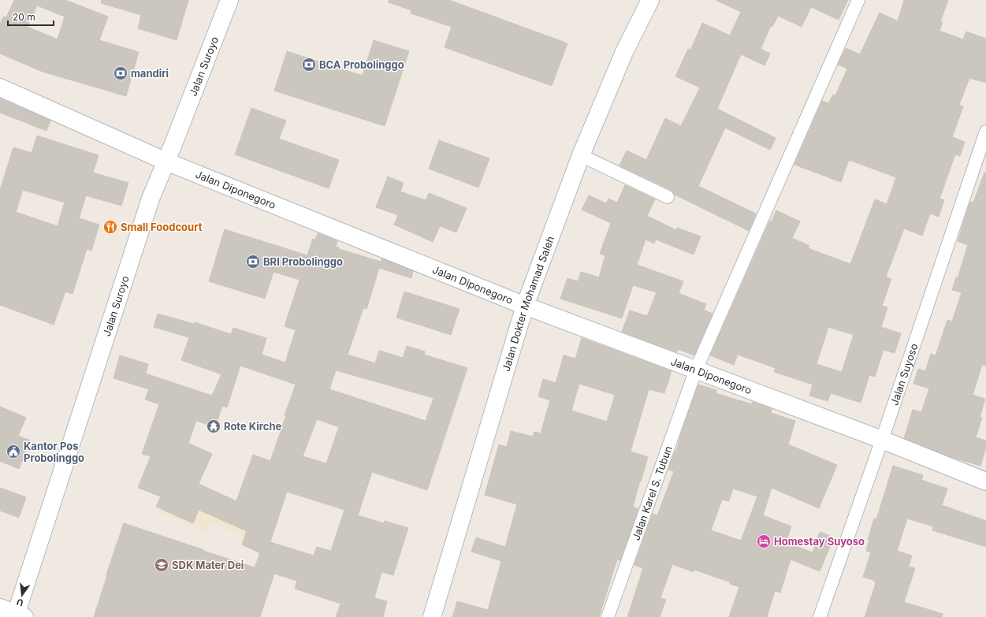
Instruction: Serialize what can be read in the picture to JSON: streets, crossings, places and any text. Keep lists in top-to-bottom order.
{
  "streets": {
    "main road": ["Jalan Suroyo", "Jalan Diponegoro", "Jalan Dokter Mohamad Saleh"],
    "street": ["Jalan Suyoso", "Jalan Karel S. Tubun"]
  },
  "crossings": [
    ["Jalan Suroyo", "Jalan Diponegoro"],
    ["Jalan Diponegoro", "Jalan Dokter Mohamad Saleh"],
    ["Jalan Diponegoro", "Jalan Suyoso"],
    ["Jalan Diponegoro", "Jalan Karel S. Tubun"]
  ],
  "places": {
    "bank": ["BCA Probolinggo", "mandiri", "BRI Probolinggo"],
    "restaurant": ["Small Foodcourt"],
    "temple": ["Rote Kirche"],
    "public building": ["Kantor Pos Probolinggo"],
    "hotel": ["Homestay Suyoso"],
    "school or university": ["SDK Mater Dei"]
  },
  "scale_bar": "20 m",
  "north": "bottom"
}
